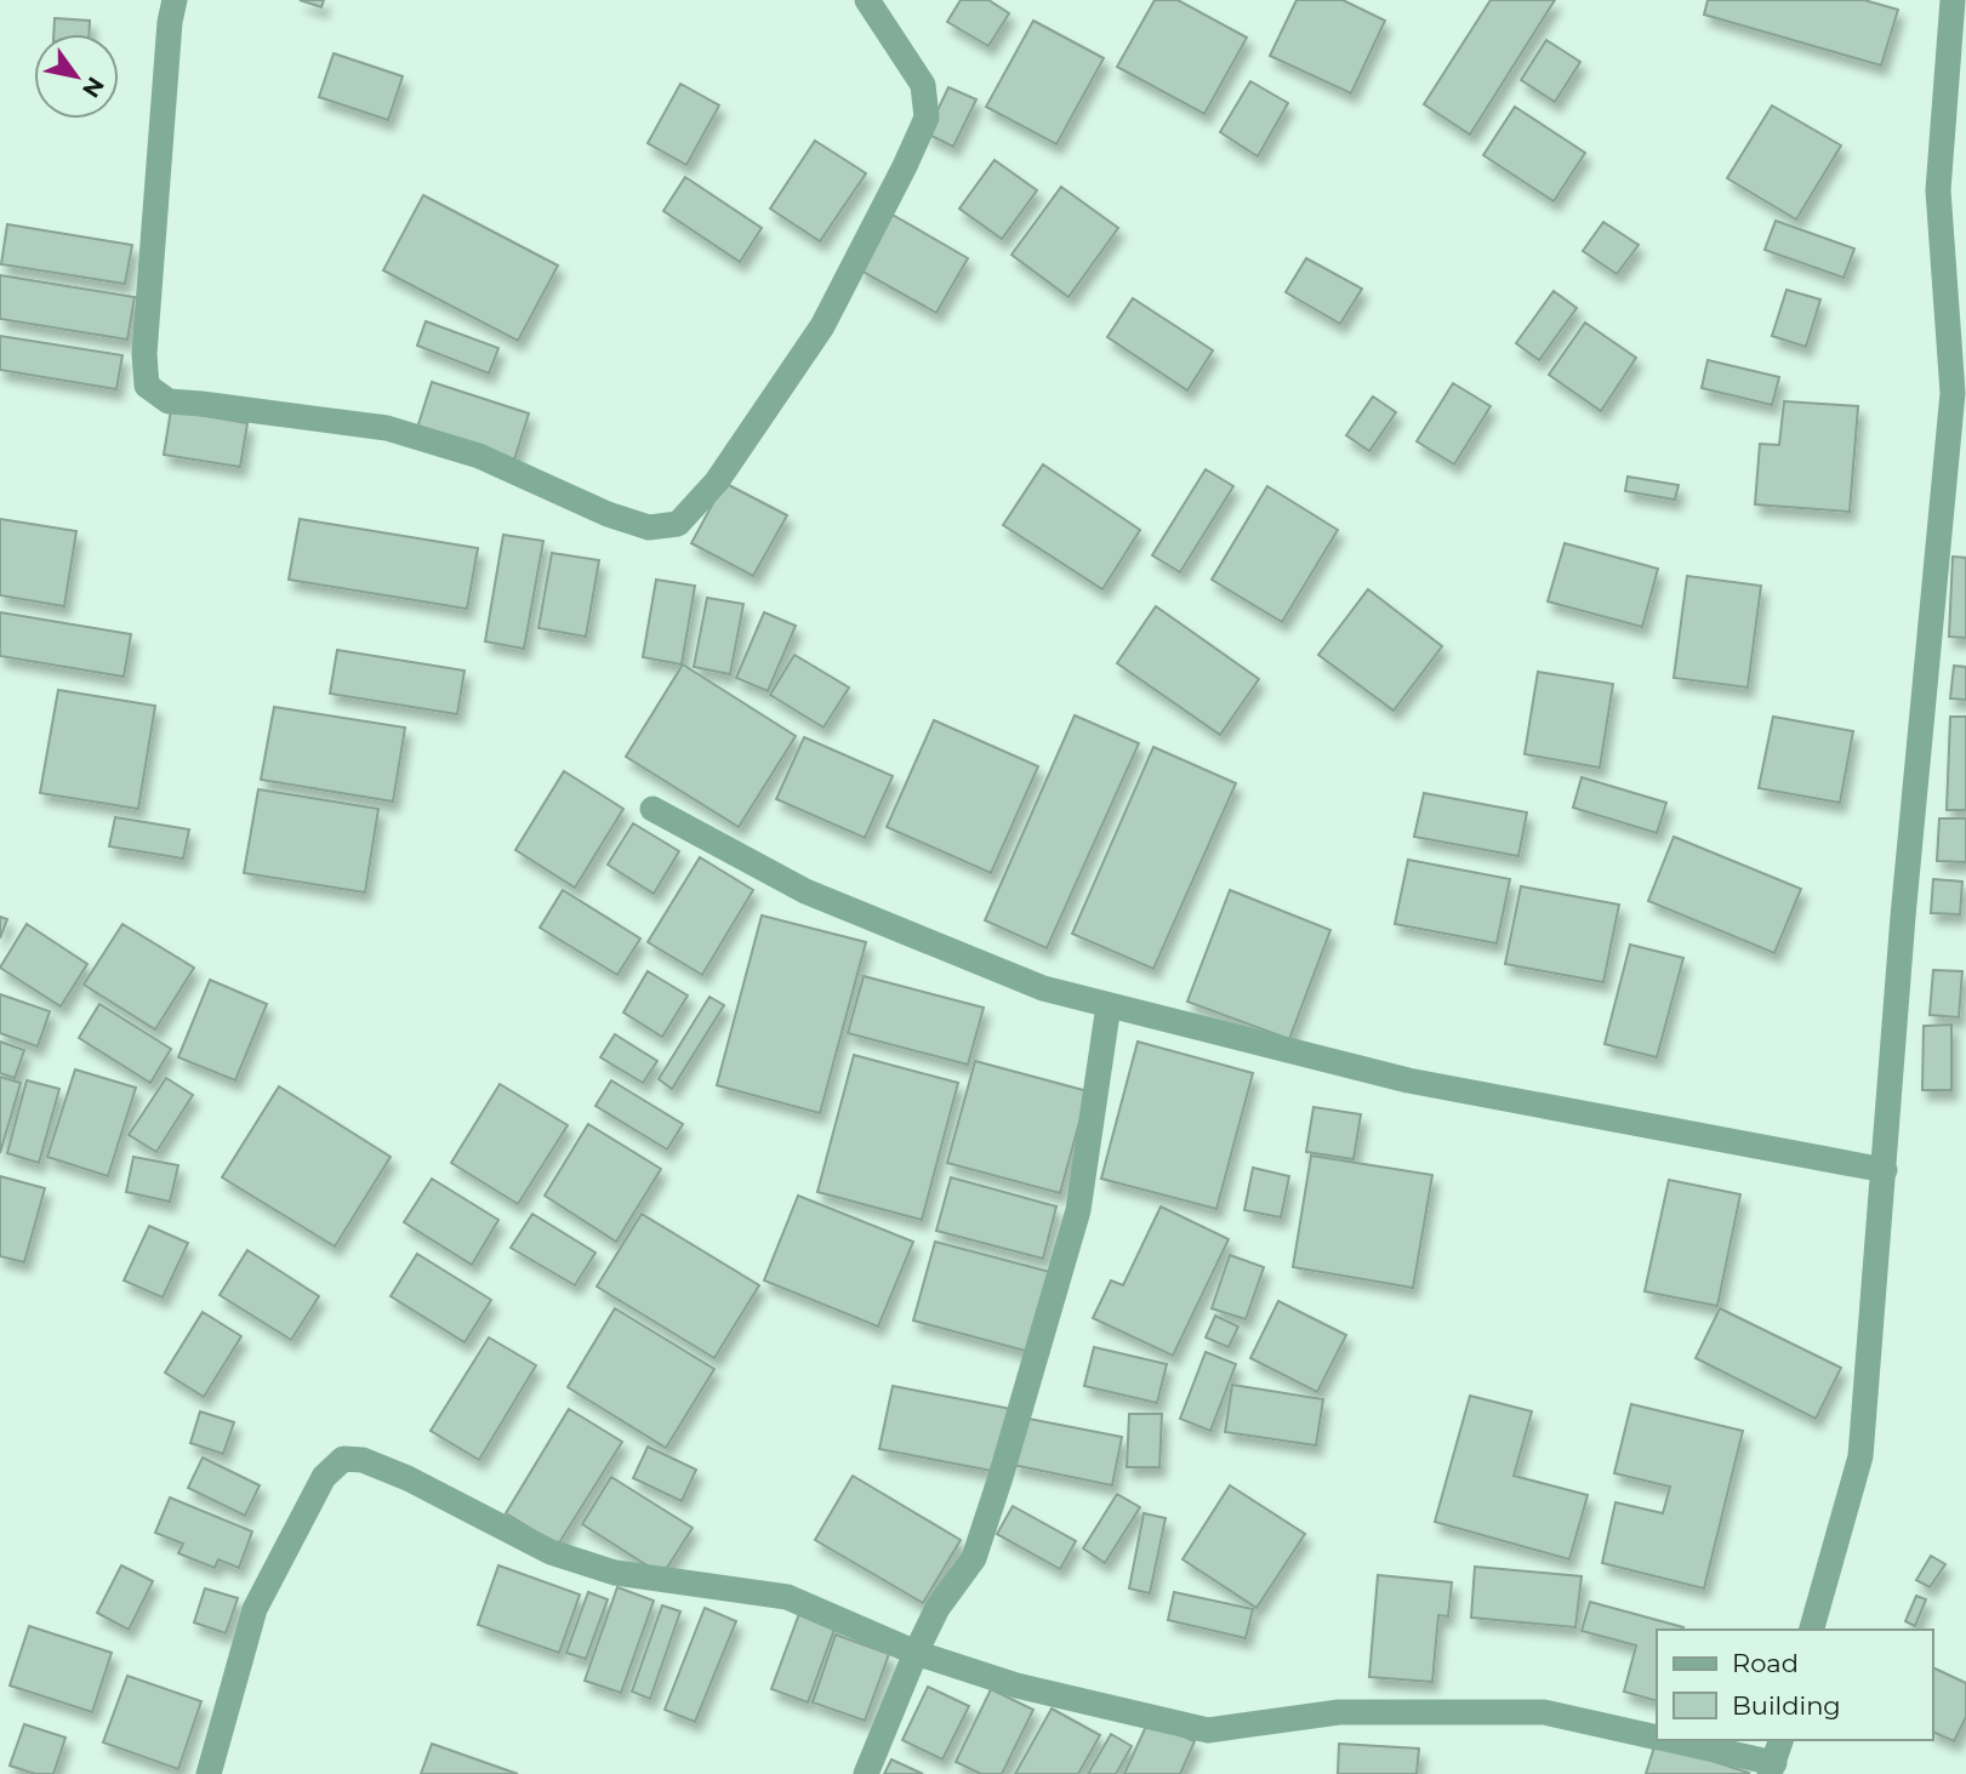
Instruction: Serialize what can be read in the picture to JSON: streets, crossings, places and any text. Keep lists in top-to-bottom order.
{
  "legend": ["Road", "Building"],
  "north": "bottom right"
}
